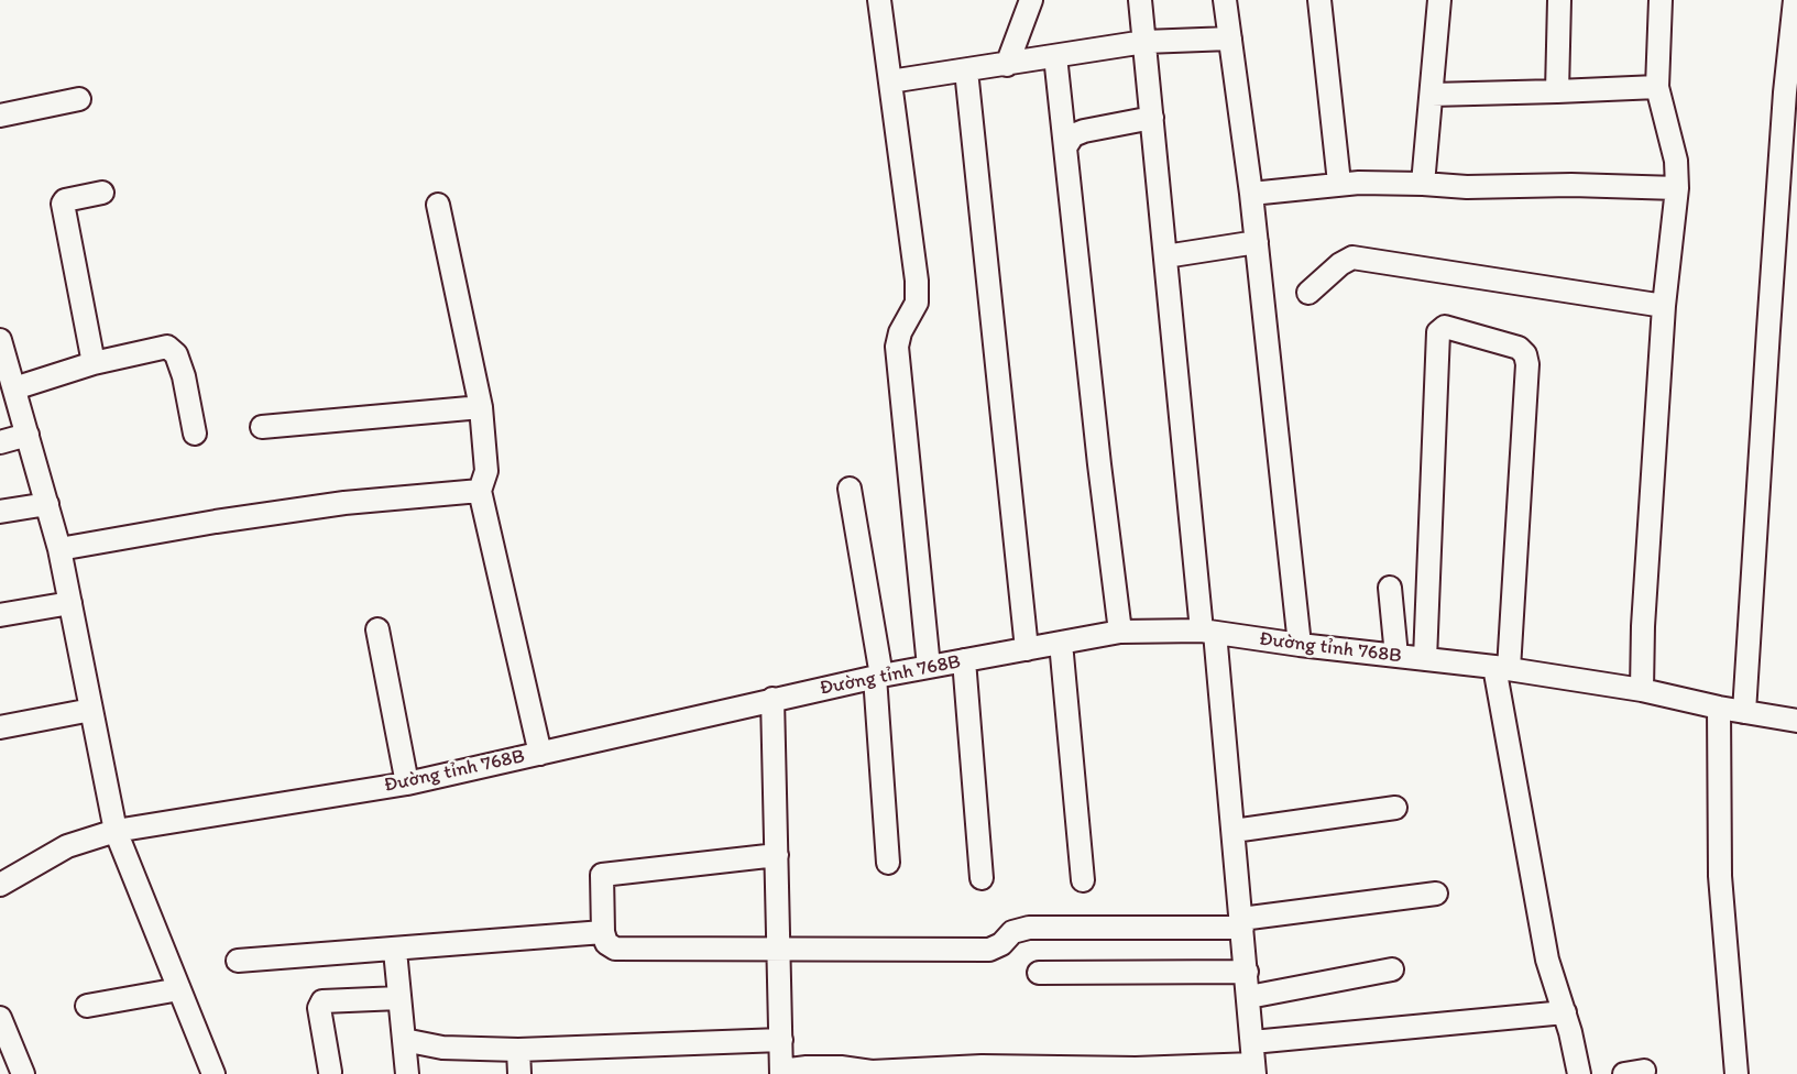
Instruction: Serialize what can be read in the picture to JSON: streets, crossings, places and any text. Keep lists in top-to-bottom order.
{
  "streets": {
    "street": ["Đường tỉnh 768B"]
  }
}
